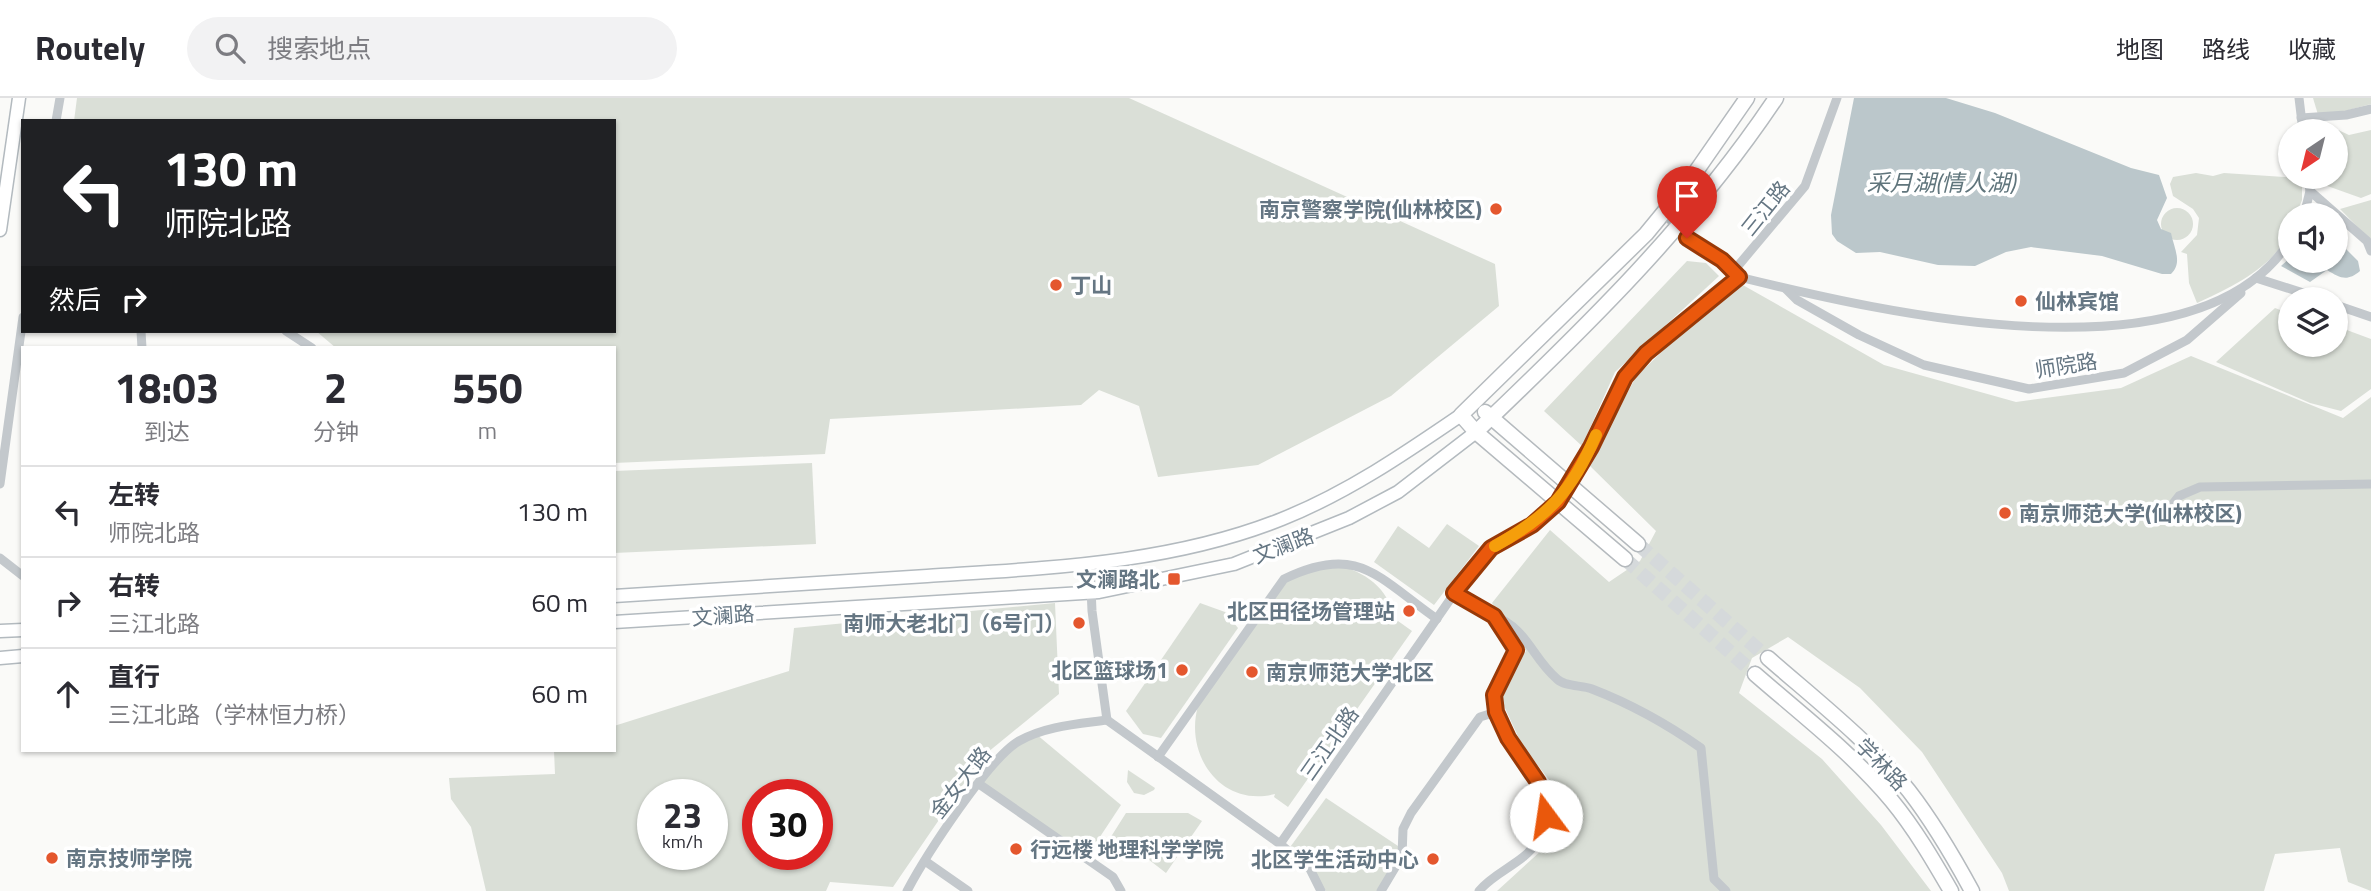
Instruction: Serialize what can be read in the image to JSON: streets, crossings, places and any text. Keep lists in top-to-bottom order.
{
  "streets": {
    "main road": ["文澜路", "学林路"],
    "street": [
      "三江路",
      "师院路",
      "三江北路",
      "金女大路"
    ]
  },
  "crossings": [
    ["三江路", "师院路"],
    ["三江路", "三江北路"],
    ["师院路", "文澜路"]
  ],
  "water": ["采月湖(情人湖)"],
  "places": {
    "other": [
      "南京警察学院(仙林校区)",
      "丁山",
      "仙林宾馆",
      "南京师范大学(仙林校区)",
      "北区田径场管理站",
      "南师大老北门（6号门）",
      "北区篮球场1",
      "南京师范大学北区",
      "行远楼 地理科学学院",
      "南京技师学院",
      "北区学生活动中心"
    ],
    "transit": ["文澜路北"]
  },
  "north": "bottom left",
  "page": {
    "header": "Routely",
    "search": "搜索地点",
    "nav": ["地图", "路线", "收藏"],
    "turn": ["130 m", "师院北路"],
    "then": "然后",
    "eta": [
      "18:03",
      "到达",
      "2",
      "分钟",
      "550",
      "m"
    ],
    "list": [
      {
        "name": "左转",
        "note": "师院北路",
        "value": "130 m"
      },
      {
        "name": "右转",
        "note": "三江北路",
        "value": "60 m"
      },
      {
        "name": "直行",
        "note": "三江北路（学林恒力桥）",
        "value": "60 m"
      }
    ],
    "speed": "23 km/h",
    "limit": "30"
  }
}
